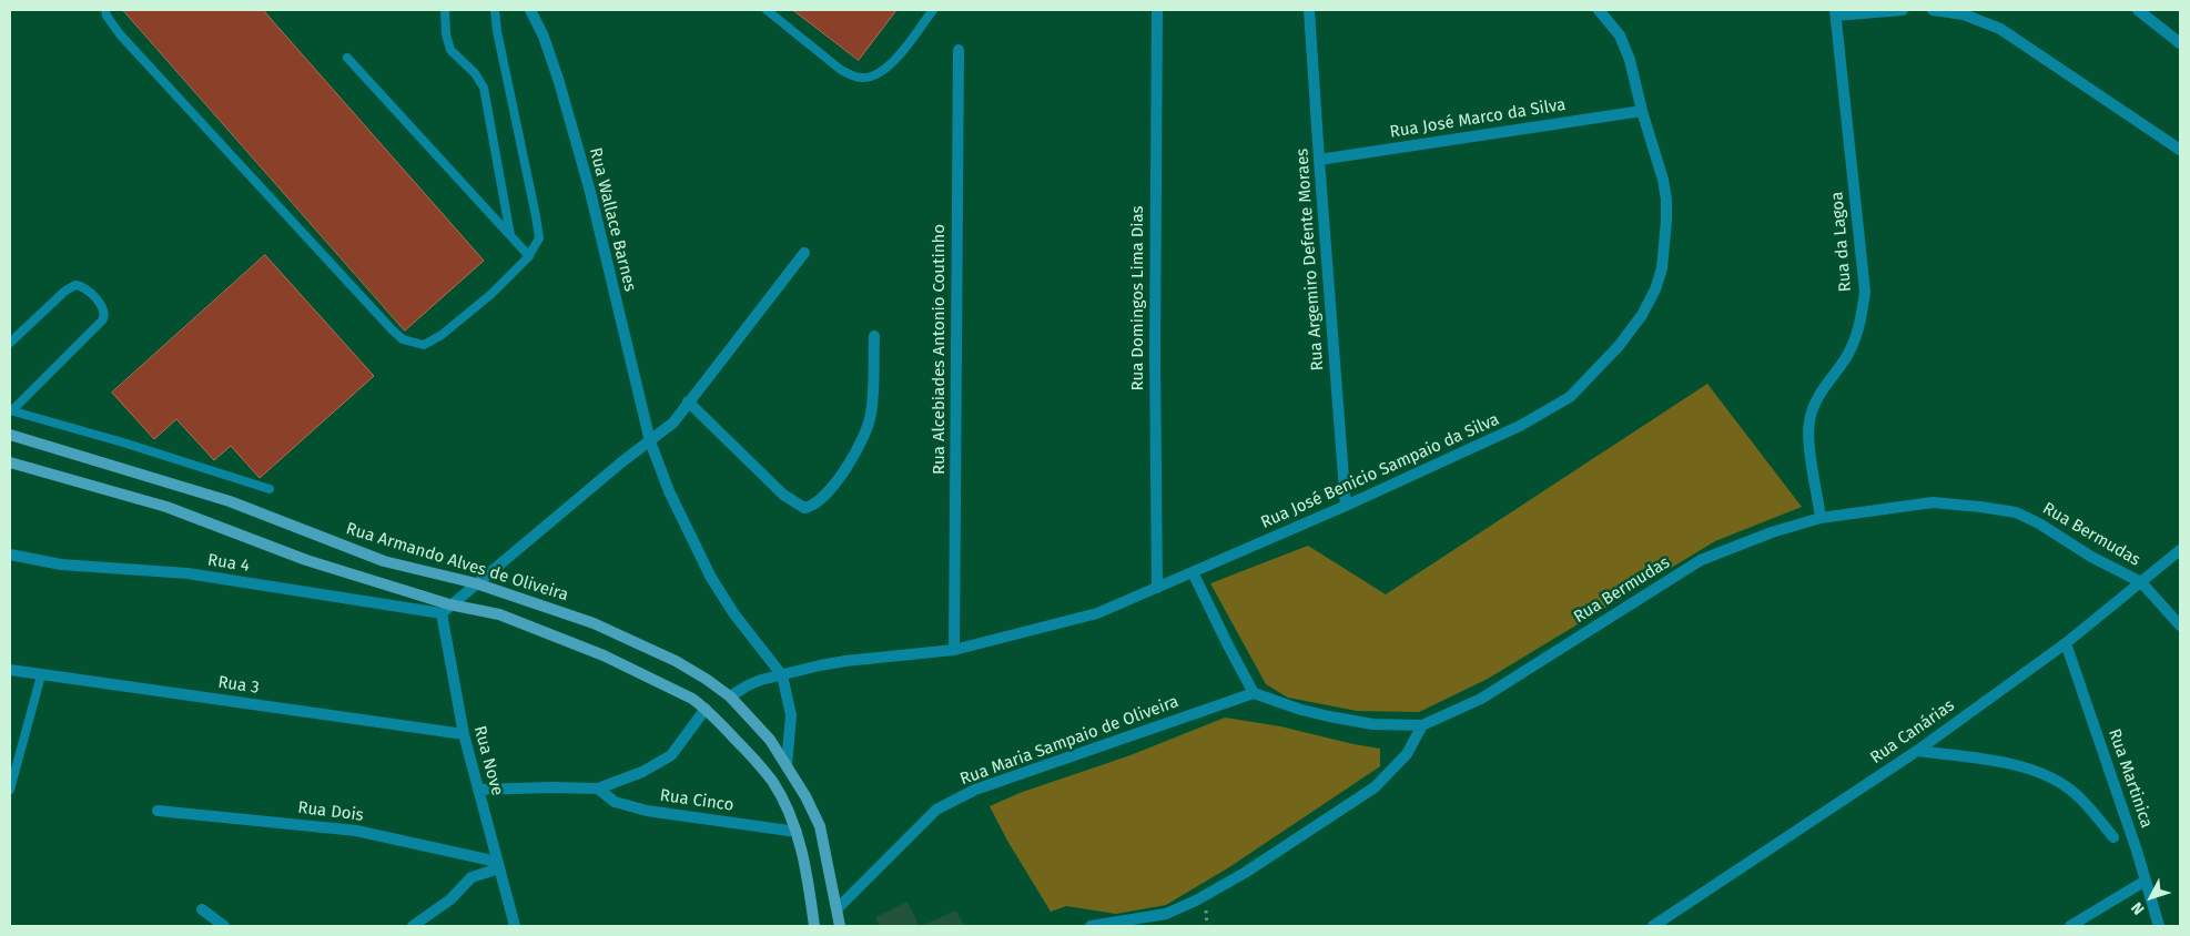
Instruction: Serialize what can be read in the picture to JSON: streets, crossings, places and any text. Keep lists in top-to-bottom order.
{
  "streets": {
    "main road": ["Rua Armando Alves de Oliveira"],
    "street": [
      "Rua José Marco da Silva",
      "Rua Wallace Barnes",
      "Rua da Lagoa",
      "Rua Argemiro Defente Moraes",
      "Rua Domingos Lima Dias",
      "Rua Alcebiades Antonio Coutinho",
      "Rua José Benicio Sampaio da Silva",
      "Rua Bermudas",
      "Rua 4",
      "Rua 3",
      "Rua Canárias",
      "Rua Maria Sampaio de Oliveira",
      "Rua Nove",
      "Rua Martinica",
      "Rua Cinco",
      "Rua Dois"
    ]
  },
  "crossings": [
    ["Rua José Marco da Silva", "Rua Argemiro Defente Moraes"],
    ["Rua José Marco da Silva", "Rua José Benicio Sampaio da Silva"],
    ["Rua Wallace Barnes", "Rua José Benicio Sampaio da Silva"],
    ["Rua Wallace Barnes", "Rua Armando Alves de Oliveira"],
    ["Rua da Lagoa", "Rua Bermudas"],
    ["Rua Argemiro Defente Moraes", "Rua José Benicio Sampaio da Silva"],
    ["Rua Domingos Lima Dias", "Rua José Benicio Sampaio da Silva"],
    ["Rua Alcebiades Antonio Coutinho", "Rua José Benicio Sampaio da Silva"],
    ["Rua Bermudas", "Rua Canárias"],
    ["Rua Bermudas", "Rua Maria Sampaio de Oliveira"],
    ["Rua Armando Alves de Oliveira", "Rua Maria Sampaio de Oliveira"],
    ["Rua 4", "Rua Nove"],
    ["Rua 3", "Rua Nove"],
    ["Rua Canárias", "Rua Martinica"],
    ["Rua Nove", "Rua Cinco"],
    ["Rua Nove", "Rua Dois"]
  ],
  "north": "bottom left"
}
